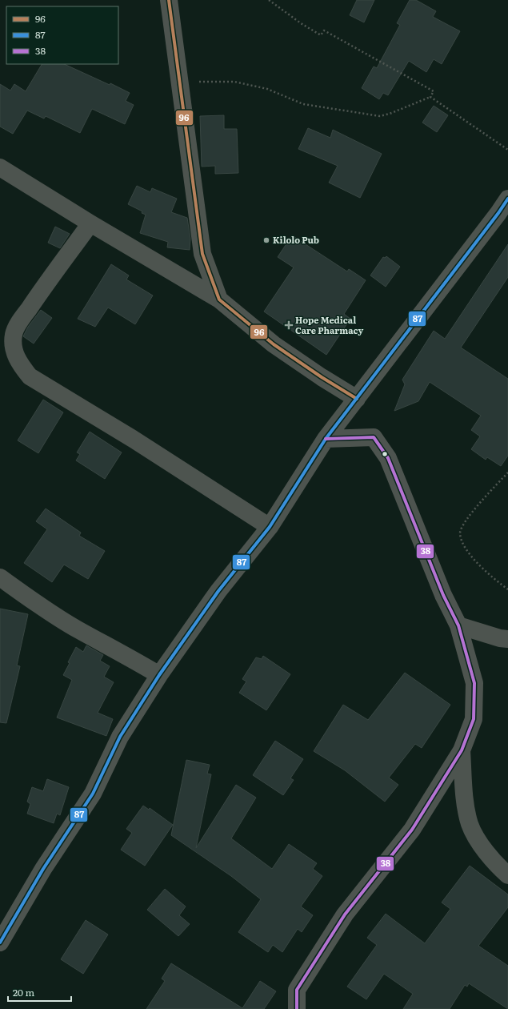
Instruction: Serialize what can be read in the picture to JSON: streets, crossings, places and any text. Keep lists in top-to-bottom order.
{
  "places": {
    "other": ["Kilolo Pub"],
    "health": ["Hope Medical Care Pharmacy"]
  },
  "lines": ["transit line 96", "transit line 87", "transit line 38"],
  "legend": ["96", "87", "38"],
  "scale_bar": "20 m"
}
